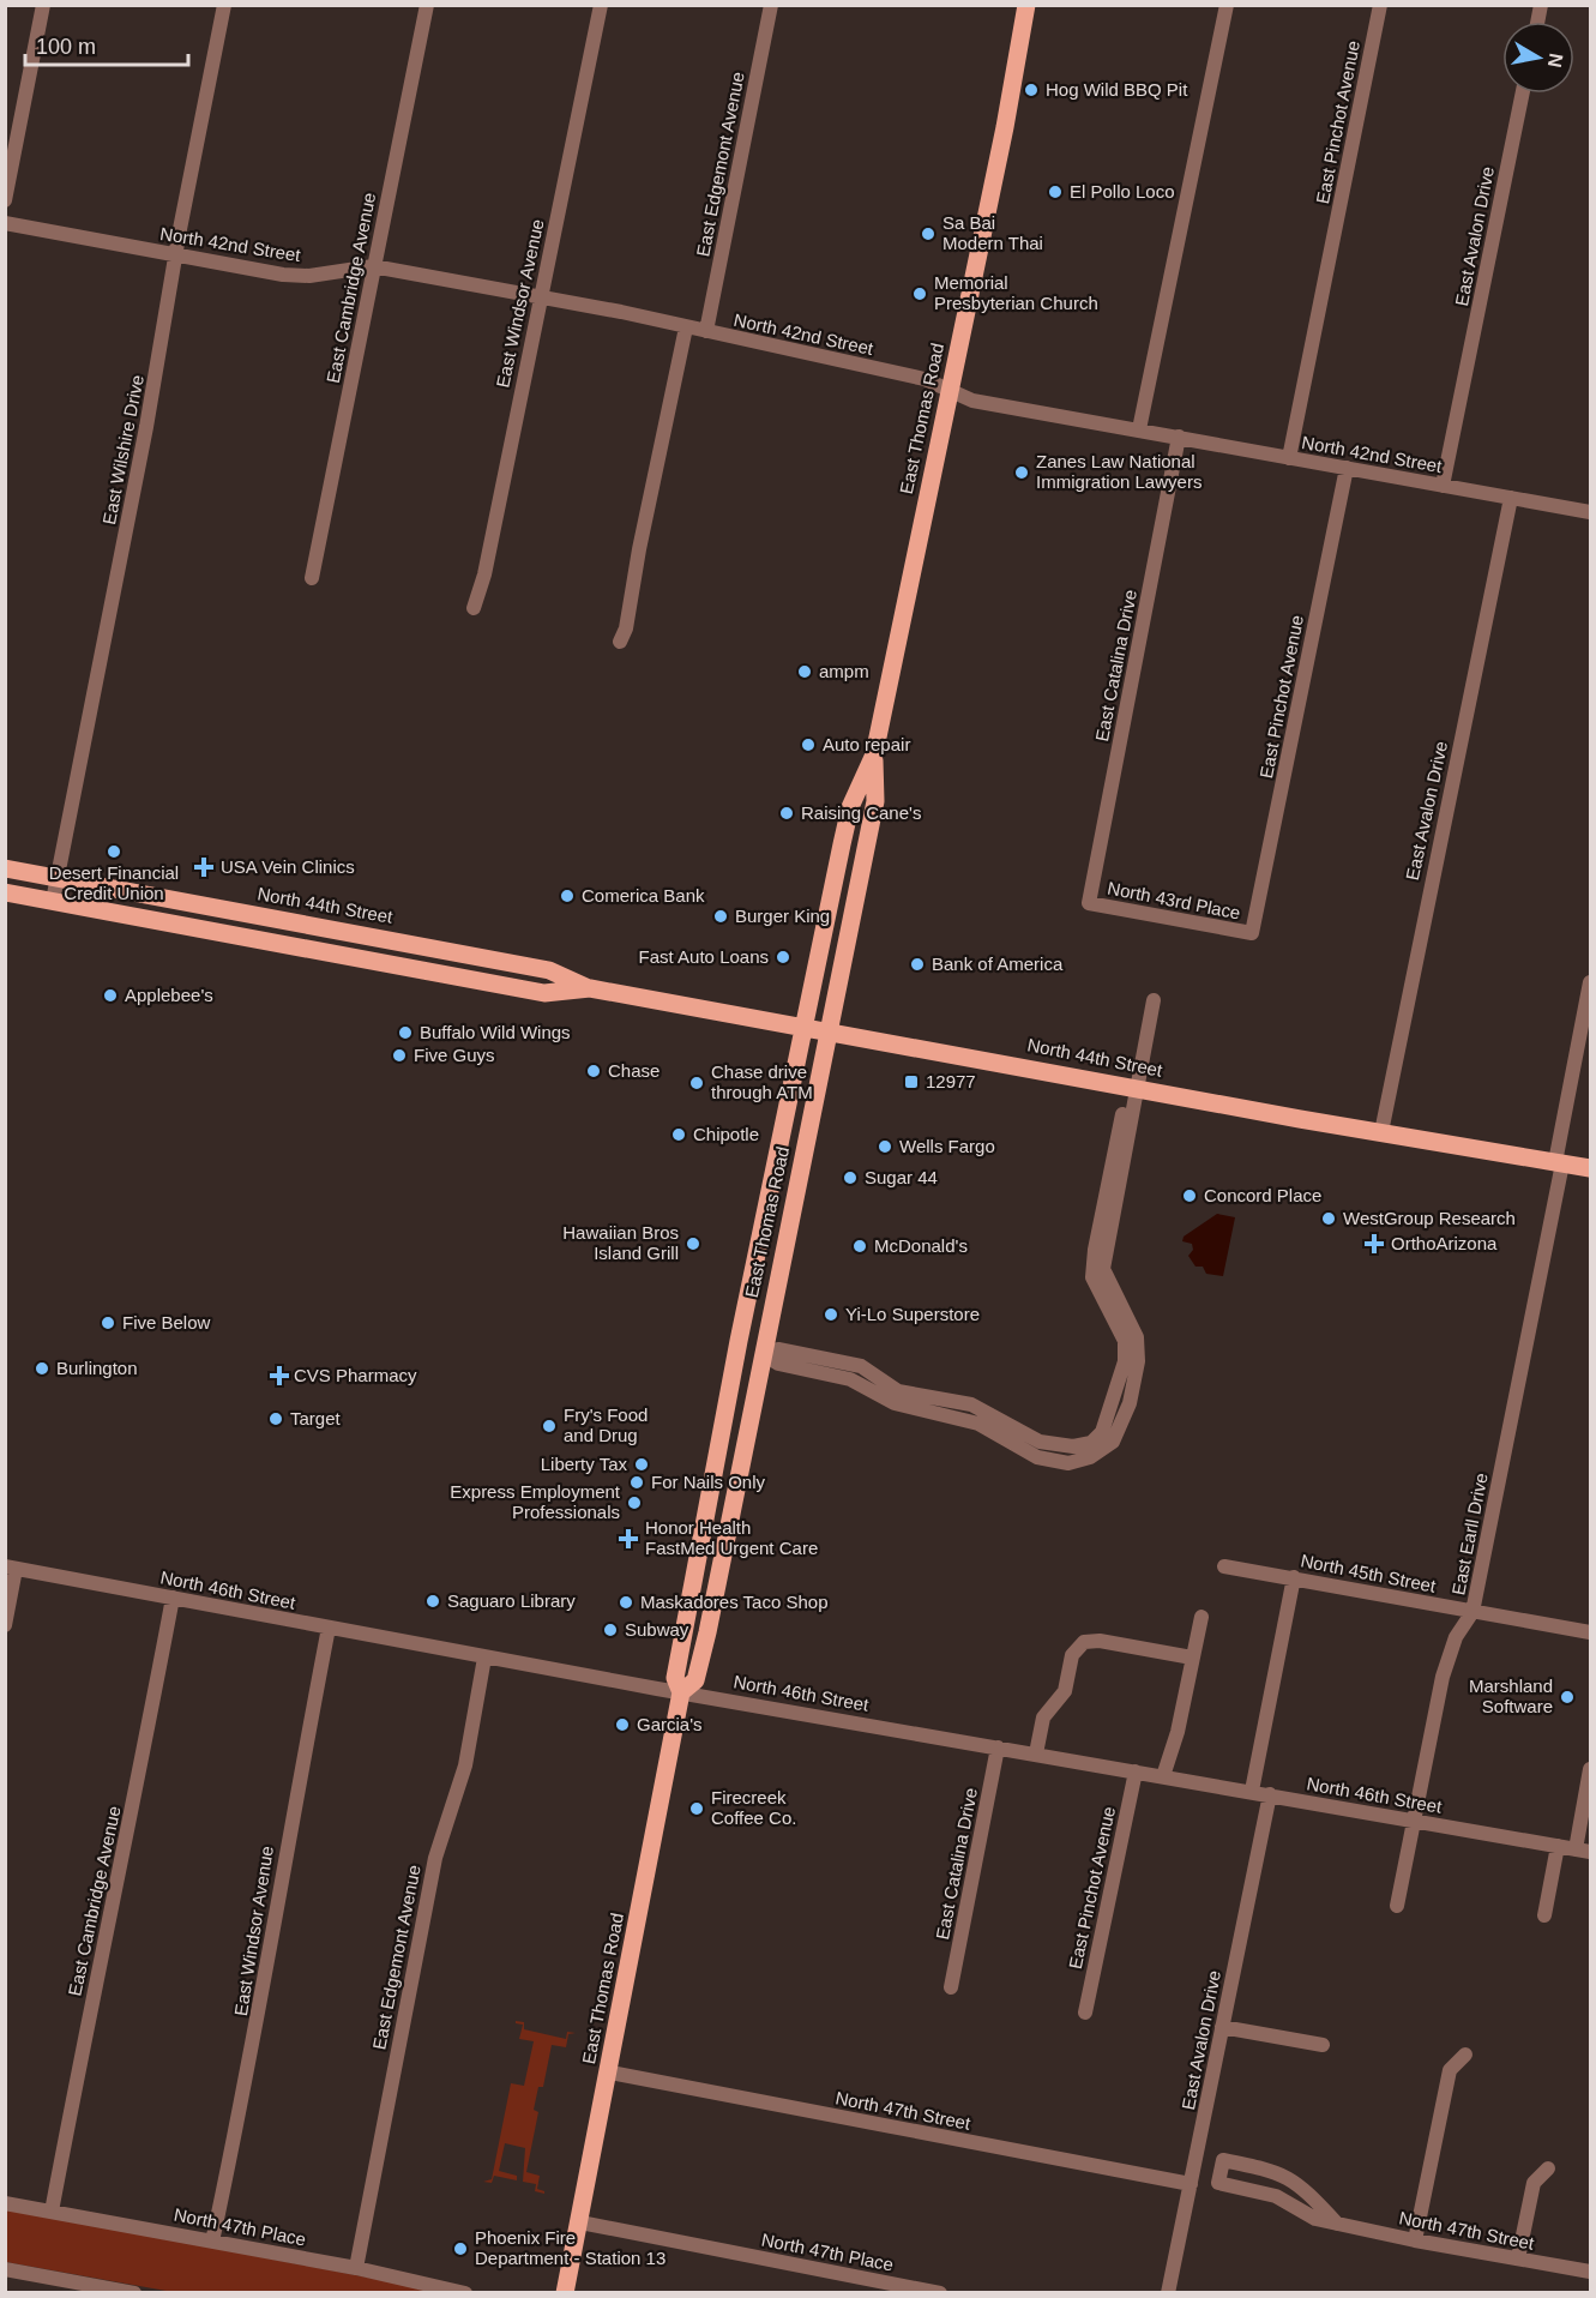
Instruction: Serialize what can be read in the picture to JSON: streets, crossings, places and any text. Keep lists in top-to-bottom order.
{
  "streets": {
    "main road": ["East Thomas Road", "North 44th Street"],
    "street": [
      "East Pinchot Avenue",
      "East Edgemont Avenue",
      "East Avalon Drive",
      "North 42nd Street",
      "East Cambridge Avenue",
      "East Windsor Avenue",
      "East Wilshire Drive",
      "East Catalina Drive",
      "North 43rd Place",
      "East Earll Drive",
      "North 45th Street",
      "North 46th Street",
      "North 47th Street",
      "North 47th Place"
    ]
  },
  "crossings": [
    ["East Pinchot Avenue", "North 42nd Street"],
    ["East Pinchot Avenue", "North 43rd Place"],
    ["East Pinchot Avenue", "North 46th Street"],
    ["East Edgemont Avenue", "North 42nd Street"],
    ["East Edgemont Avenue", "North 46th Street"],
    ["East Edgemont Avenue", "North 47th Place"],
    ["East Avalon Drive", "North 42nd Street"],
    ["East Avalon Drive", "North 44th Street"],
    ["East Avalon Drive", "North 46th Street"],
    ["East Avalon Drive", "North 47th Street"],
    ["North 42nd Street", "East Cambridge Avenue"],
    ["North 42nd Street", "East Windsor Avenue"],
    ["North 42nd Street", "East Thomas Road"],
    ["North 42nd Street", "East Wilshire Drive"],
    ["North 42nd Street", "East Catalina Drive"],
    ["East Cambridge Avenue", "North 46th Street"],
    ["East Cambridge Avenue", "North 47th Place"],
    ["East Windsor Avenue", "North 46th Street"],
    ["East Windsor Avenue", "North 47th Place"],
    ["East Thomas Road", "North 44th Street"],
    ["East Thomas Road", "North 46th Street"],
    ["East Thomas Road", "North 47th Street"],
    ["East Thomas Road", "North 47th Place"],
    ["East Wilshire Drive", "North 44th Street"],
    ["East Catalina Drive", "North 43rd Place"],
    ["East Catalina Drive", "North 46th Street"],
    ["North 44th Street", "East Earll Drive"],
    ["East Earll Drive", "North 45th Street"],
    ["East Earll Drive", "North 46th Street"]
  ],
  "places": {
    "other": [
      "Hog Wild BBQ Pit",
      "El Pollo Loco",
      "Sa Bai Modern Thai",
      "Memorial Presbyterian Church",
      "Zanes Law National Immigration Lawyers",
      "ampm",
      "Auto repair",
      "Raising Cane's",
      "Desert Financial Credit Union",
      "Comerica Bank",
      "Burger King",
      "Fast Auto Loans",
      "Bank of America",
      "Applebee's",
      "Buffalo Wild Wings",
      "Five Guys",
      "Chase",
      "Chase drive through ATM",
      "Chipotle",
      "Wells Fargo",
      "Sugar 44",
      "Concord Place",
      "WestGroup Research",
      "Hawaiian Bros Island Grill",
      "McDonald's",
      "Yi-Lo Superstore",
      "Five Below",
      "Burlington",
      "Target",
      "Fry's Food and Drug",
      "Liberty Tax",
      "For Nails Only",
      "Express Employment Professionals",
      "Saguaro Library",
      "Maskadores Taco Shop",
      "Subway",
      "Marshland Software",
      "Garcia's",
      "Firecreek Coffee Co.",
      "Phoenix Fire Department - Station 13"
    ],
    "health": [
      "USA Vein Clinics",
      "OrthoArizona",
      "CVS Pharmacy",
      "Honor Health FastMed Urgent Care"
    ],
    "transit": ["12977"]
  },
  "scale_bar": "100 m",
  "north": "right"
}
